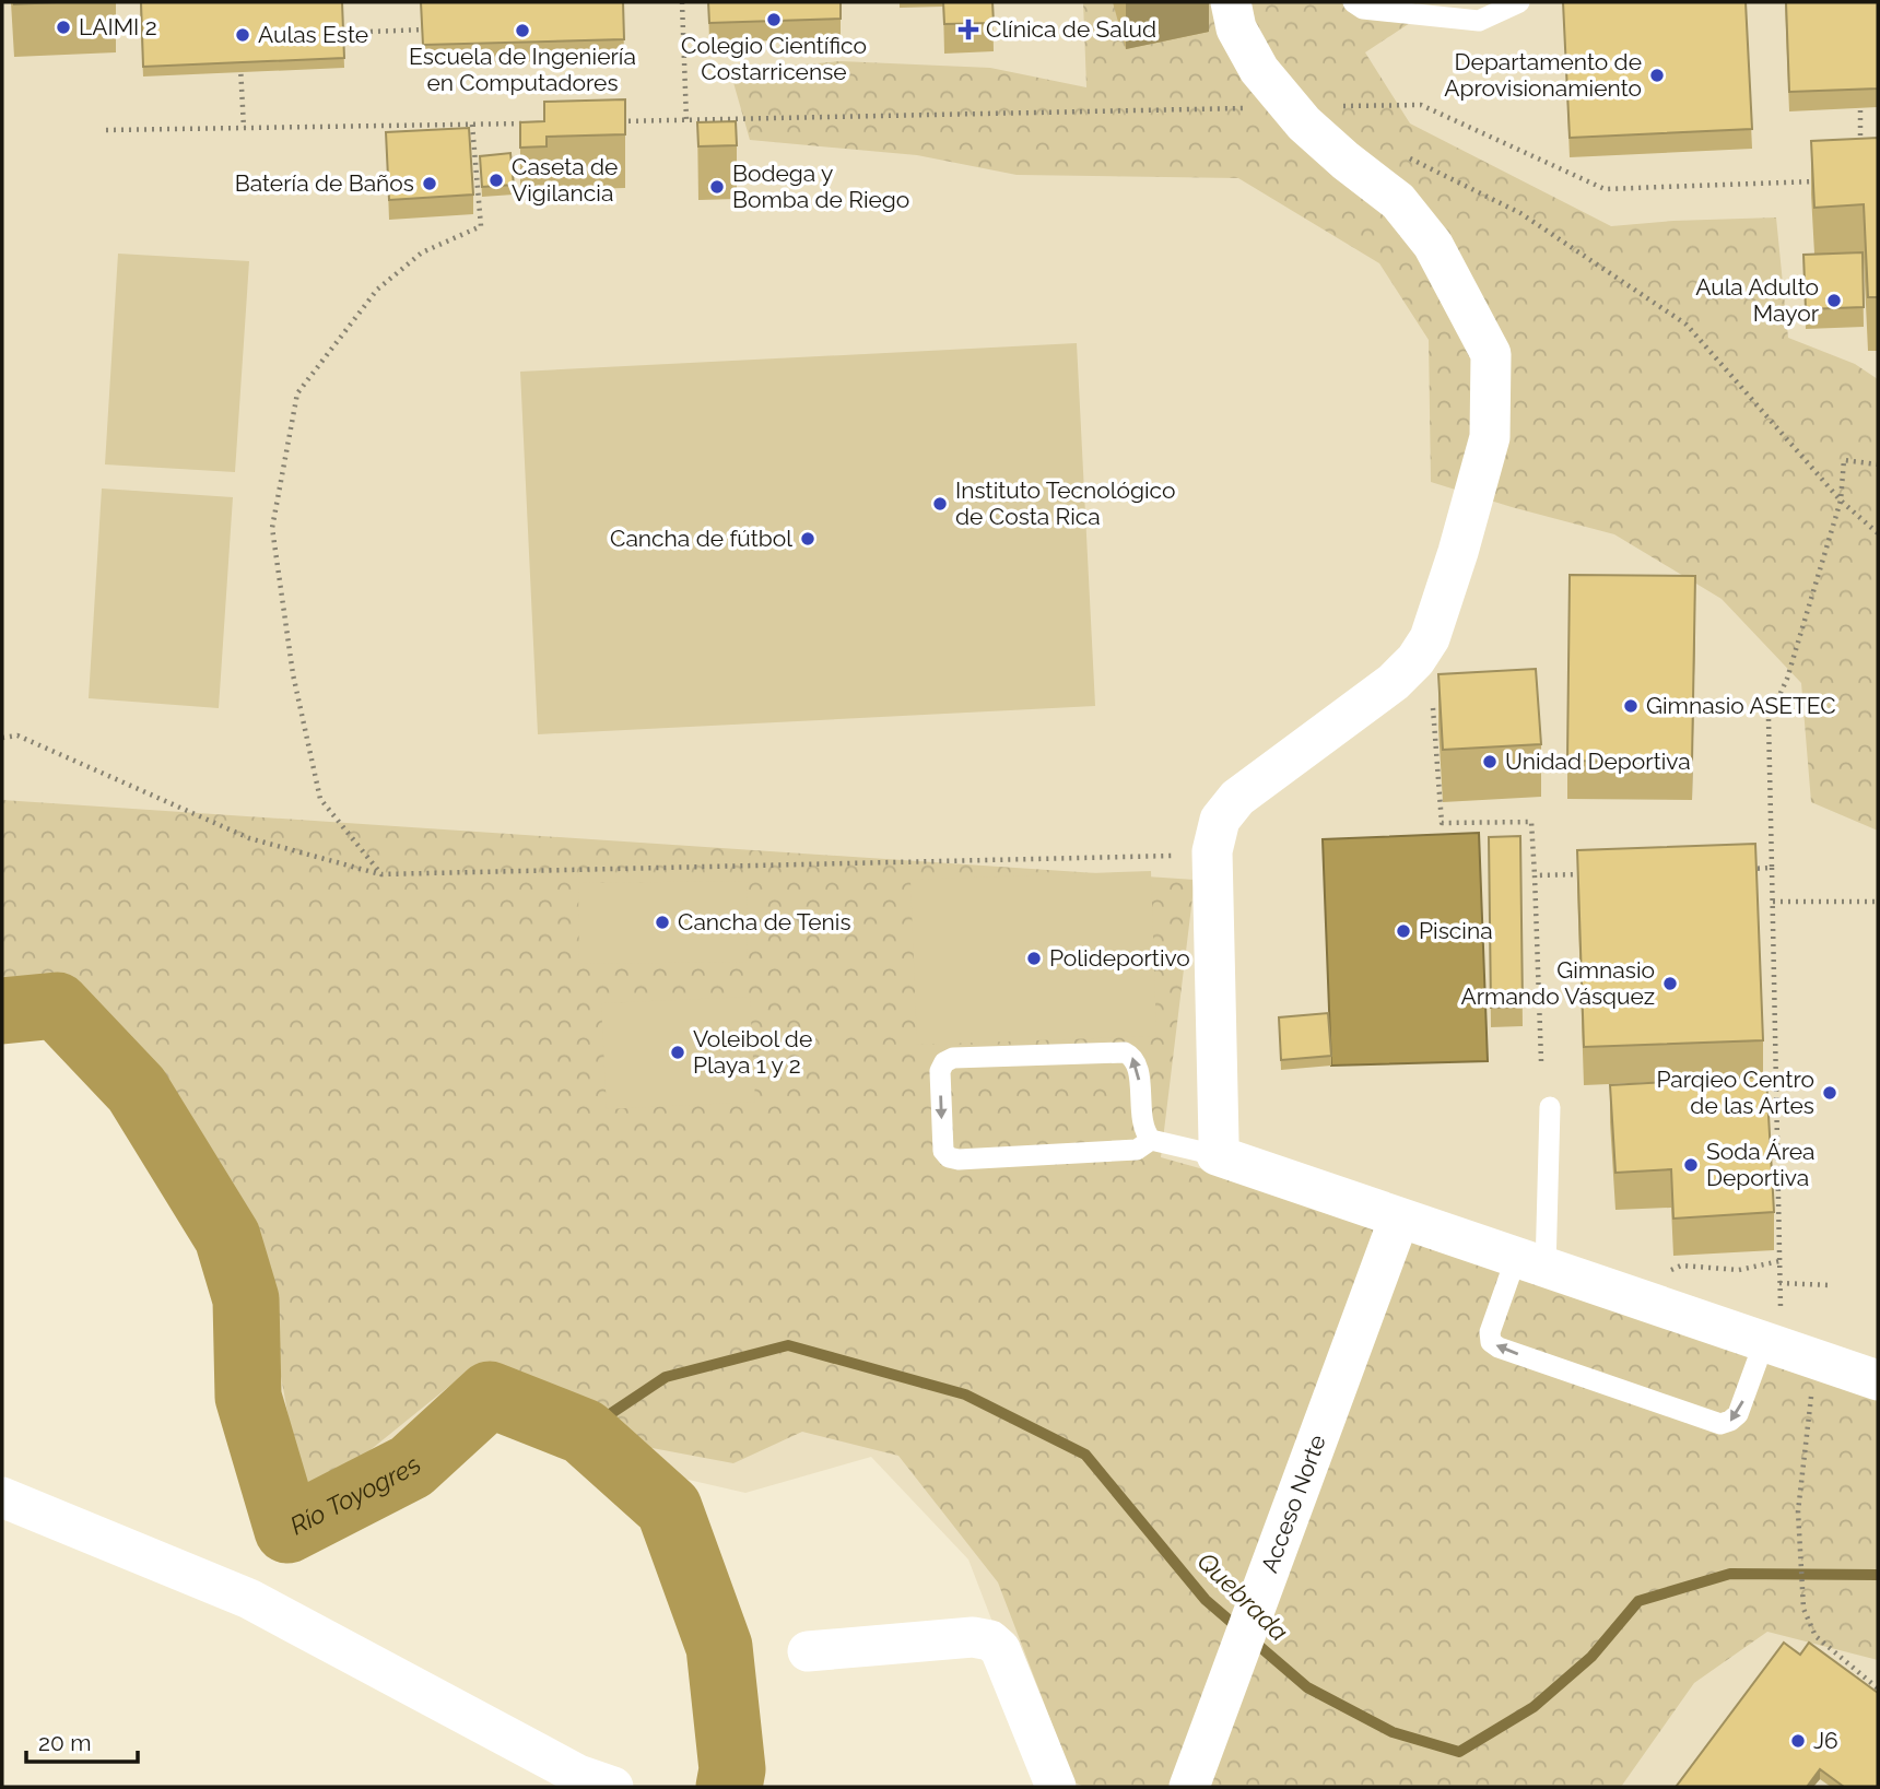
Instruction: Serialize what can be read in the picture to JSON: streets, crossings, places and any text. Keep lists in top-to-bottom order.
{
  "streets": {
    "street": ["Acceso Norte"]
  },
  "water": ["Río Toyogres", "Quebrada"],
  "places": {
    "other": [
      "Colegio Científico Costarricense",
      "LAIMI 2",
      "Escuela de Ingeniería en Computadores",
      "Aulas Este",
      "Departamento de Aprovisionamiento",
      "Caseta de Vigilancia",
      "Batería de Baños",
      "Bodega y Bomba de Riego",
      "Aula Adulto Mayor",
      "Instituto Tecnológico de Costa Rica",
      "Cancha de fútbol",
      "Gimnasio ASETEC",
      "Unidad Deportiva",
      "Cancha de Tenis",
      "Piscina",
      "Polideportivo",
      "Gimnasio Armando Vásquez",
      "Voleibol de Playa 1 y 2",
      "Parqieo Centro de las Artes",
      "Soda Área Deportiva",
      "J6"
    ],
    "health": ["Clínica de Salud"]
  },
  "scale_bar": "20 m"
}
